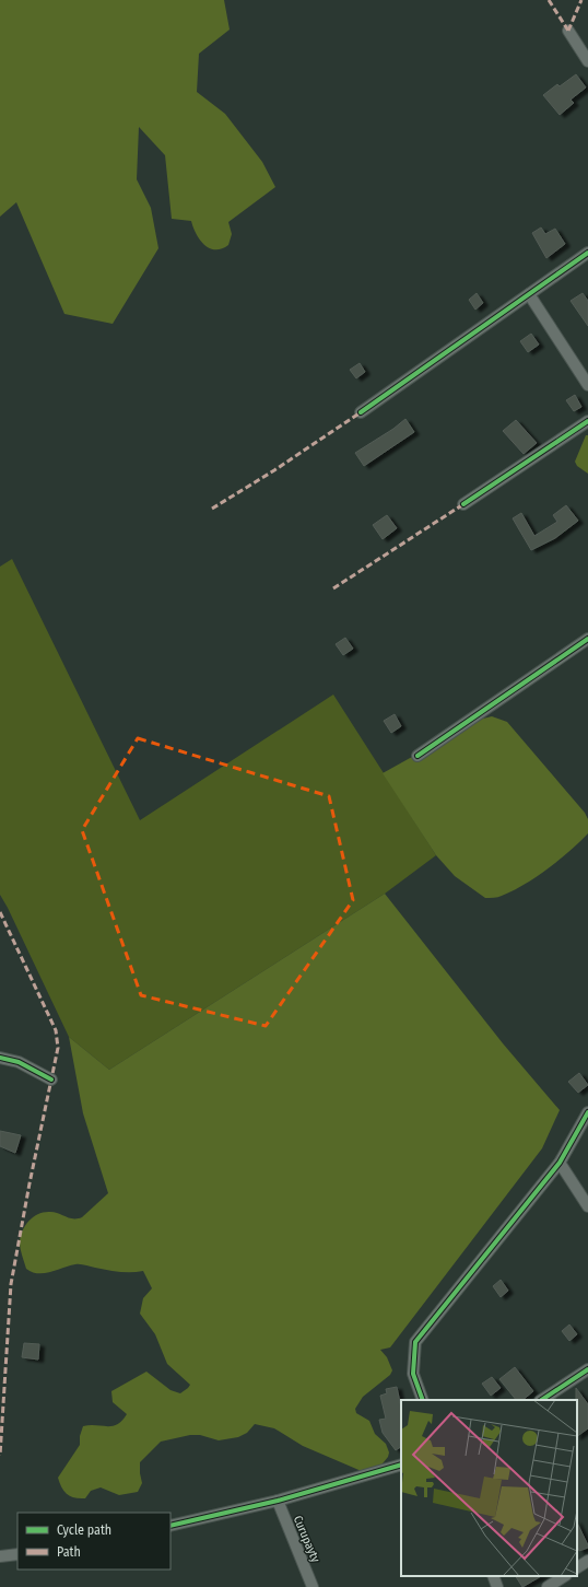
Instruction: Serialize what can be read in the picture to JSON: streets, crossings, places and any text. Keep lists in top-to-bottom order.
{
  "streets": {
    "street": ["Curupayty"]
  },
  "legend": ["Cycle path", "Path"]
}
